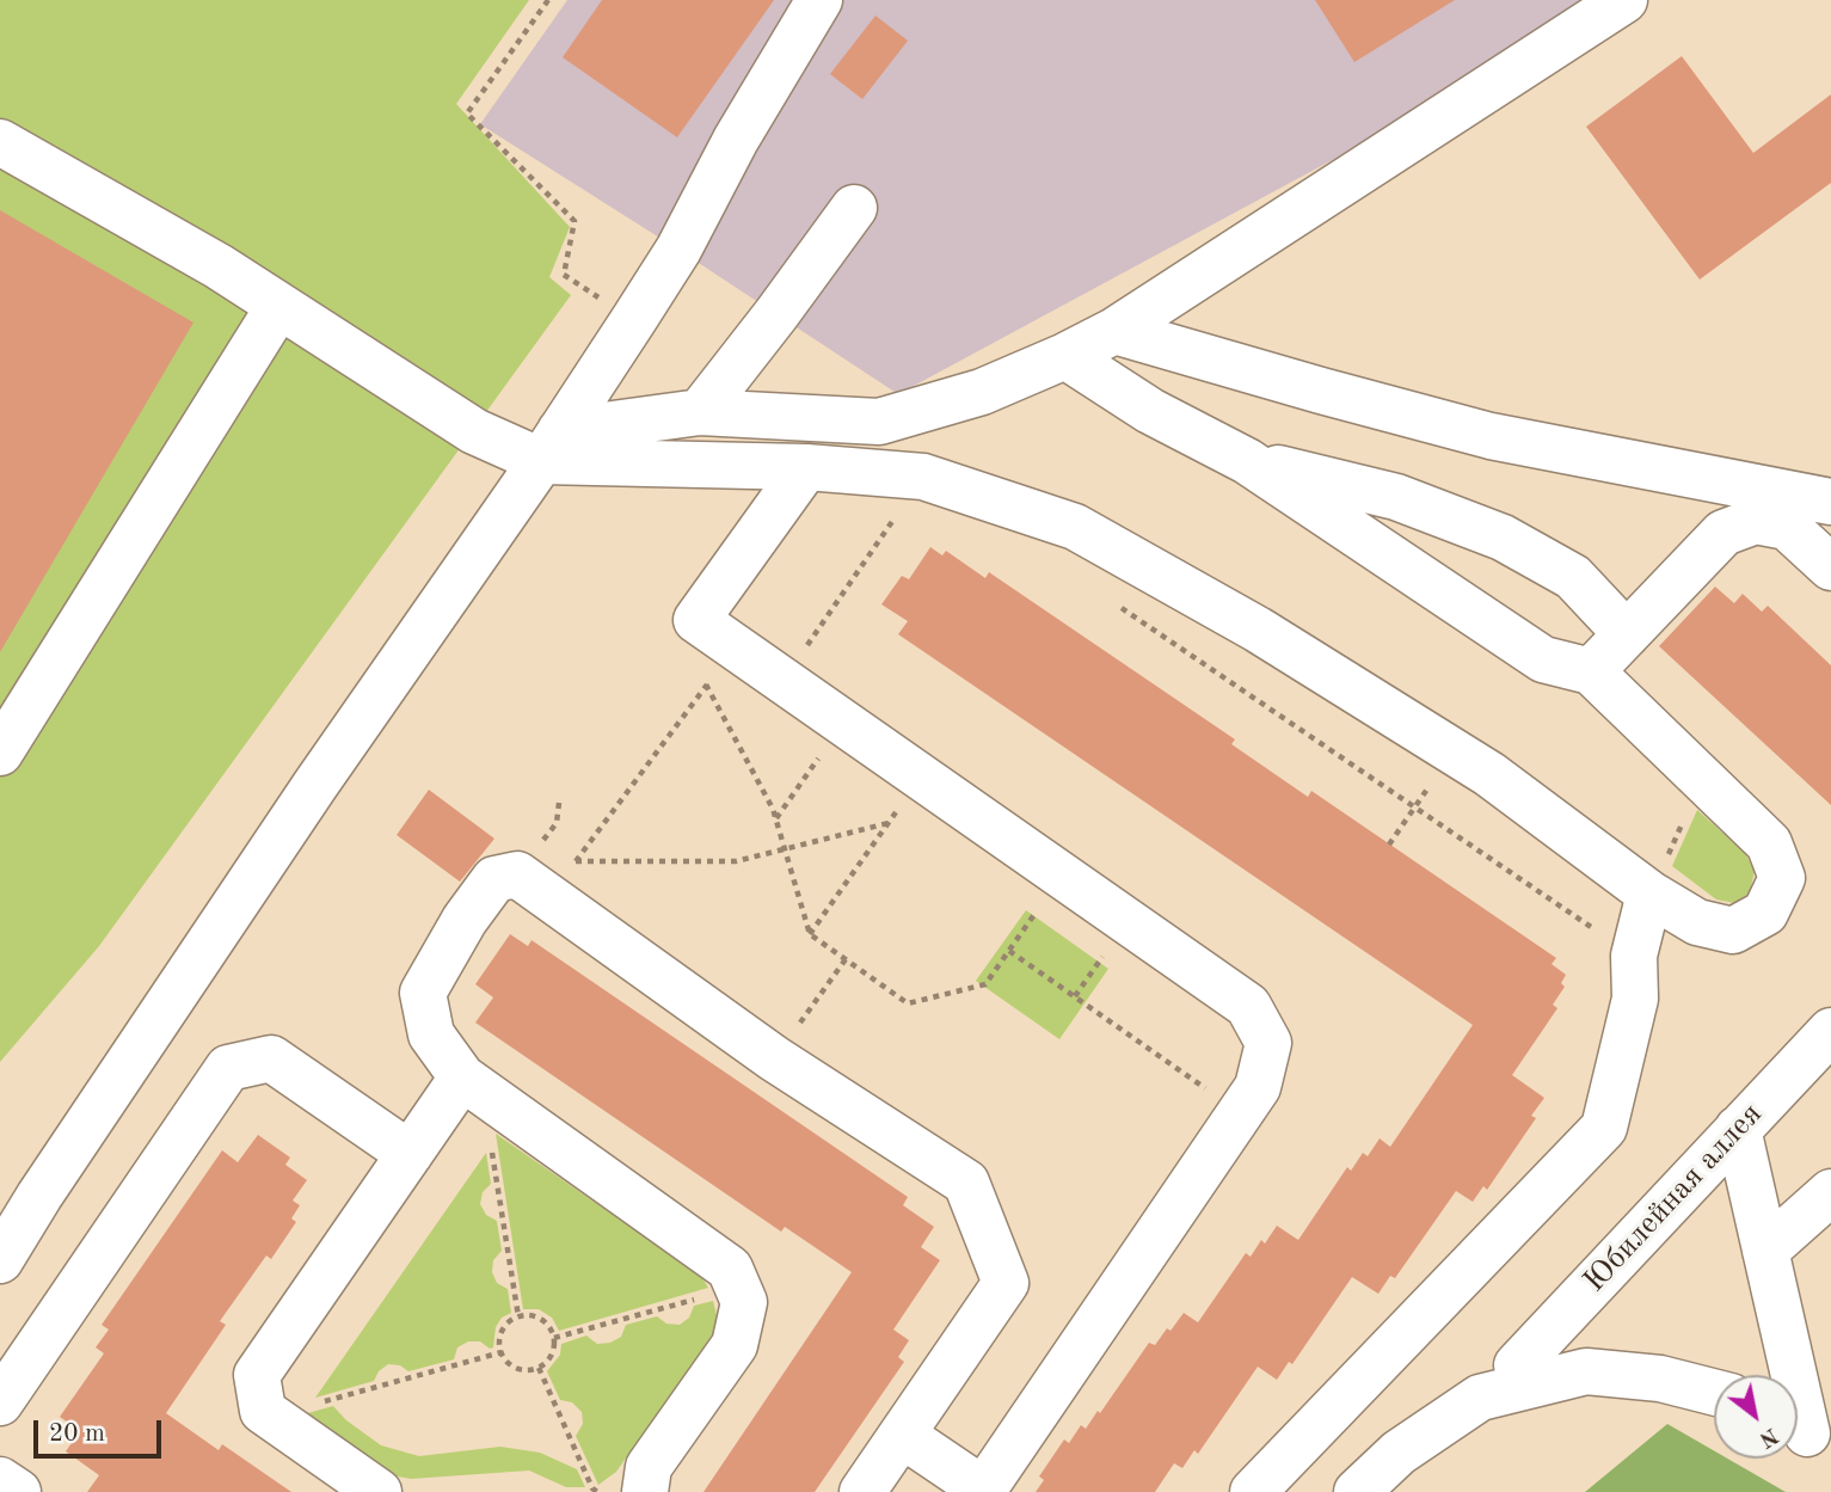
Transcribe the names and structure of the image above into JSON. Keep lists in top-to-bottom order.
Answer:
{
  "streets": {
    "street": ["Юбилейная аллея"]
  },
  "scale_bar": "20 m",
  "north": "bottom right"
}
